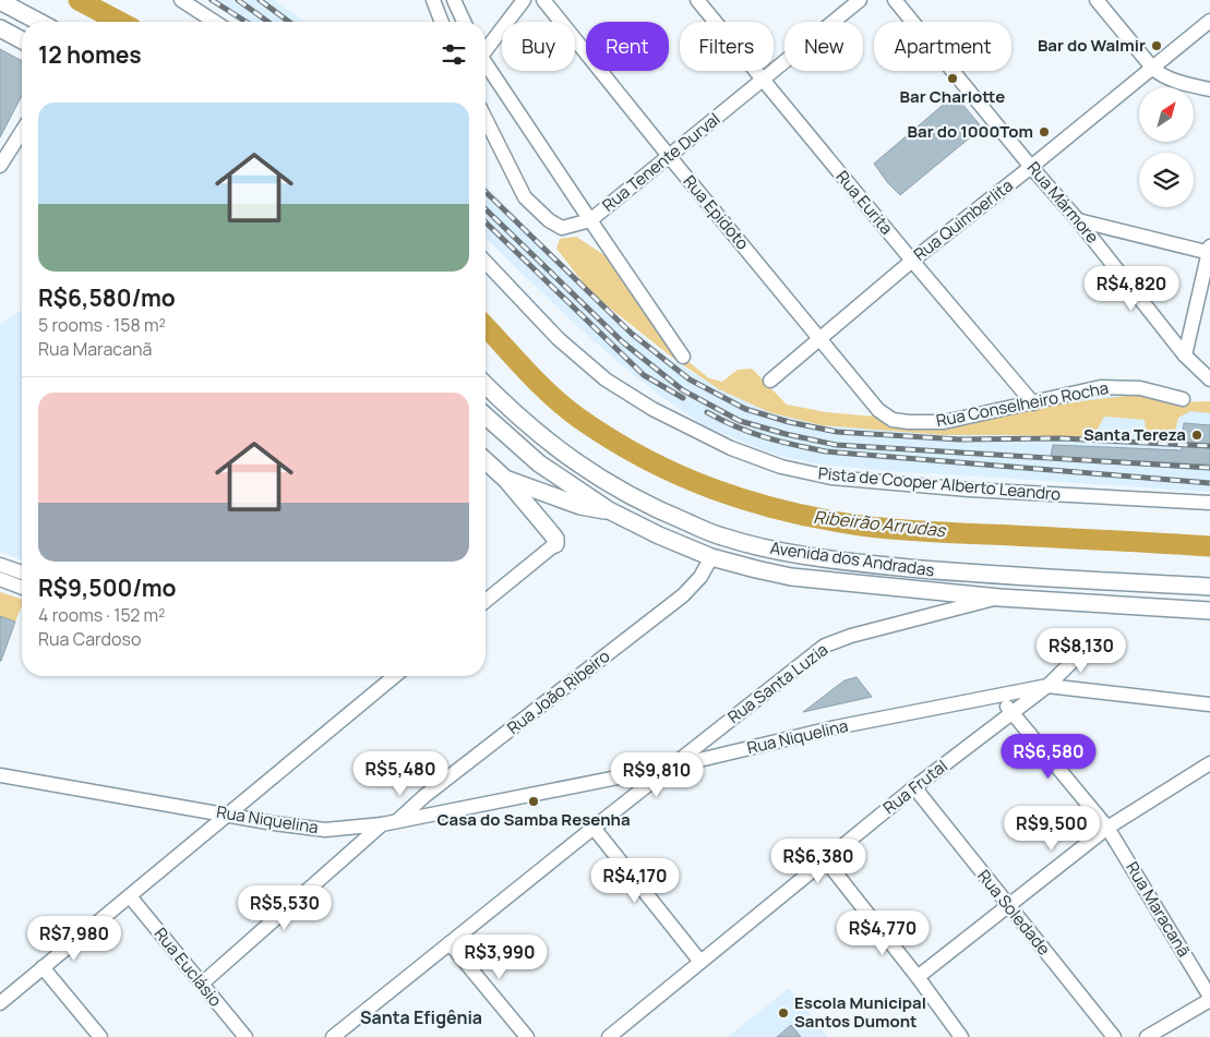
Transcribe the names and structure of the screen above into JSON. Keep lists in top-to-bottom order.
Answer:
{
  "streets": {
    "main road": ["Avenida dos Andradas"],
    "street": [
      "Rua Tenente Durval",
      "Rua Eurita",
      "Rua Mármore",
      "Rua Epidoto",
      "Rua Quimberlita",
      "Rua Conselheiro Rocha",
      "Pista de Cooper Alberto Leandro",
      "Rua Santa Luzia",
      "Rua João Ribeiro",
      "Rua Niquelina",
      "Rua Frutal",
      "Rua Maracanã",
      "Rua Soledade",
      "Rua Euclásio"
    ]
  },
  "crossings": [
    ["Rua Tenente Durval", "Rua Eurita"],
    ["Rua Tenente Durval", "Rua Epidoto"],
    ["Rua Eurita", "Rua Quimberlita"],
    ["Rua Eurita", "Rua Conselheiro Rocha"],
    ["Rua Mármore", "Rua Quimberlita"],
    ["Rua Epidoto", "Rua Quimberlita"],
    ["Rua Epidoto", "Rua Conselheiro Rocha"],
    ["Avenida dos Andradas", "Rua Santa Luzia"],
    ["Avenida dos Andradas", "Rua João Ribeiro"],
    ["Rua Santa Luzia", "Rua Niquelina"],
    ["Rua João Ribeiro", "Rua Niquelina"],
    ["Rua Niquelina", "Rua Frutal"],
    ["Rua Niquelina", "Rua Maracanã"],
    ["Rua Frutal", "Rua Maracanã"],
    ["Rua Frutal", "Rua Soledade"]
  ],
  "districts": ["Santa Efigênia"],
  "water": ["Ribeirão Arrudas"],
  "places": [
    "Bar do Walmir",
    "Bar Charlotte",
    "Bar do 1000Tom",
    "Santa Tereza",
    "Casa do Samba Resenha",
    "Escola Municipal Santos Dumont"
  ],
  "north": "top right",
  "page": {
    "chip": [
      "Buy",
      "Rent",
      "Filters",
      "New",
      "Apartment"
    ],
    "heading": "12 homes",
    "list": [
      {
        "name": "R$6,580/mo",
        "note": "5 rooms · 158 m² · Rua Maracanã"
      },
      {
        "name": "R$9,500/mo",
        "note": "4 rooms · 152 m² · Rua Cardoso"
      }
    ],
    "price": [
      "R$4,820",
      "R$8,130",
      "R$6,580",
      "R$5,480",
      "R$9,810",
      "R$9,500",
      "R$6,380",
      "R$4,170",
      "R$5,530",
      "R$4,770",
      "R$7,980",
      "R$3,990"
    ]
  }
}
